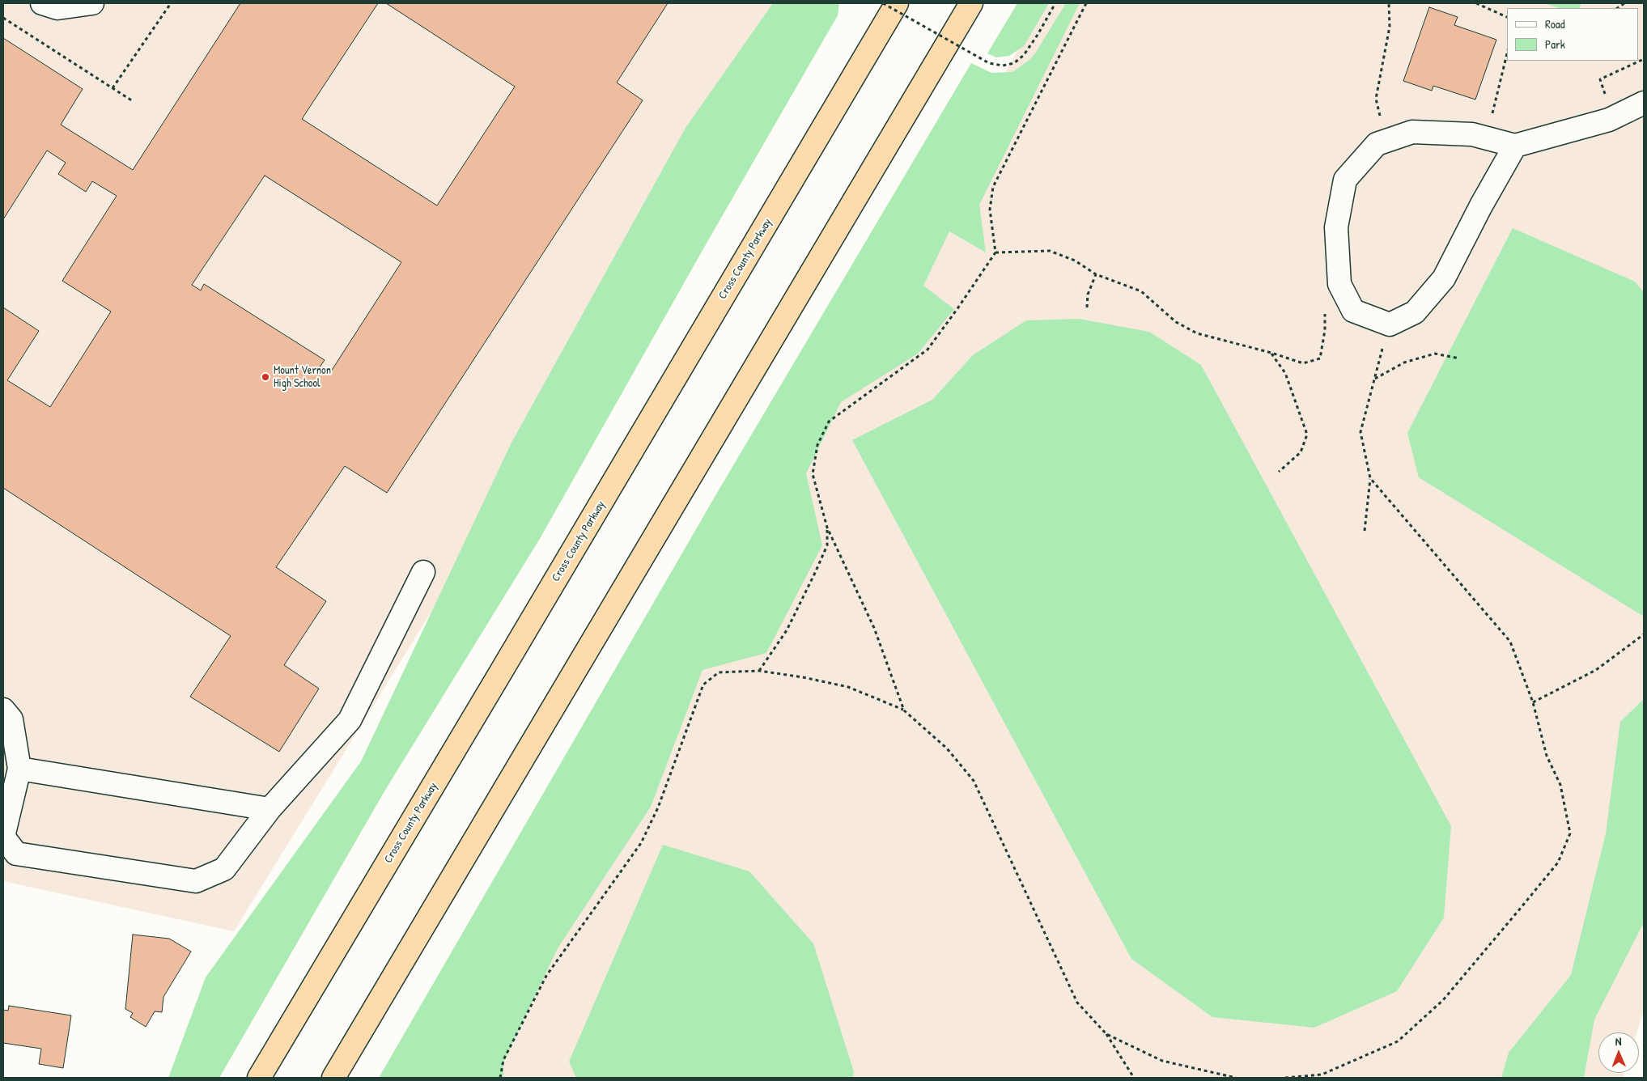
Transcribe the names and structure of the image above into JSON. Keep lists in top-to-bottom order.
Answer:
{
  "streets": {
    "highway": ["Cross County Parkway"]
  },
  "places": ["Mount Vernon High School"],
  "legend": ["Road", "Park"],
  "north": "top"
}
